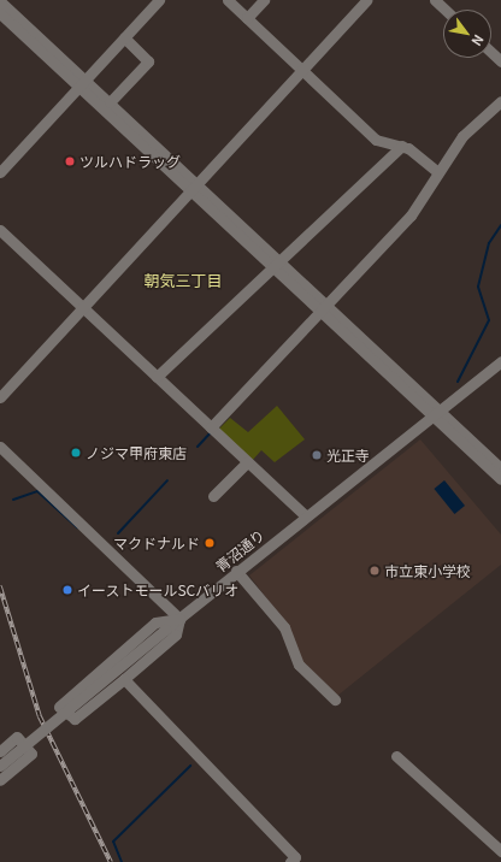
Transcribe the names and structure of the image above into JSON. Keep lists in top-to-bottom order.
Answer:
{
  "streets": {
    "street": ["青沼通り"]
  },
  "districts": ["朝気三丁目"],
  "places": [
    "ツルハドラッグ",
    "ノジマ甲府東店",
    "光正寺",
    "マクドナルド",
    "市立東小学校",
    "イーストモールSCバリオ"
  ],
  "north": "bottom right"
}
